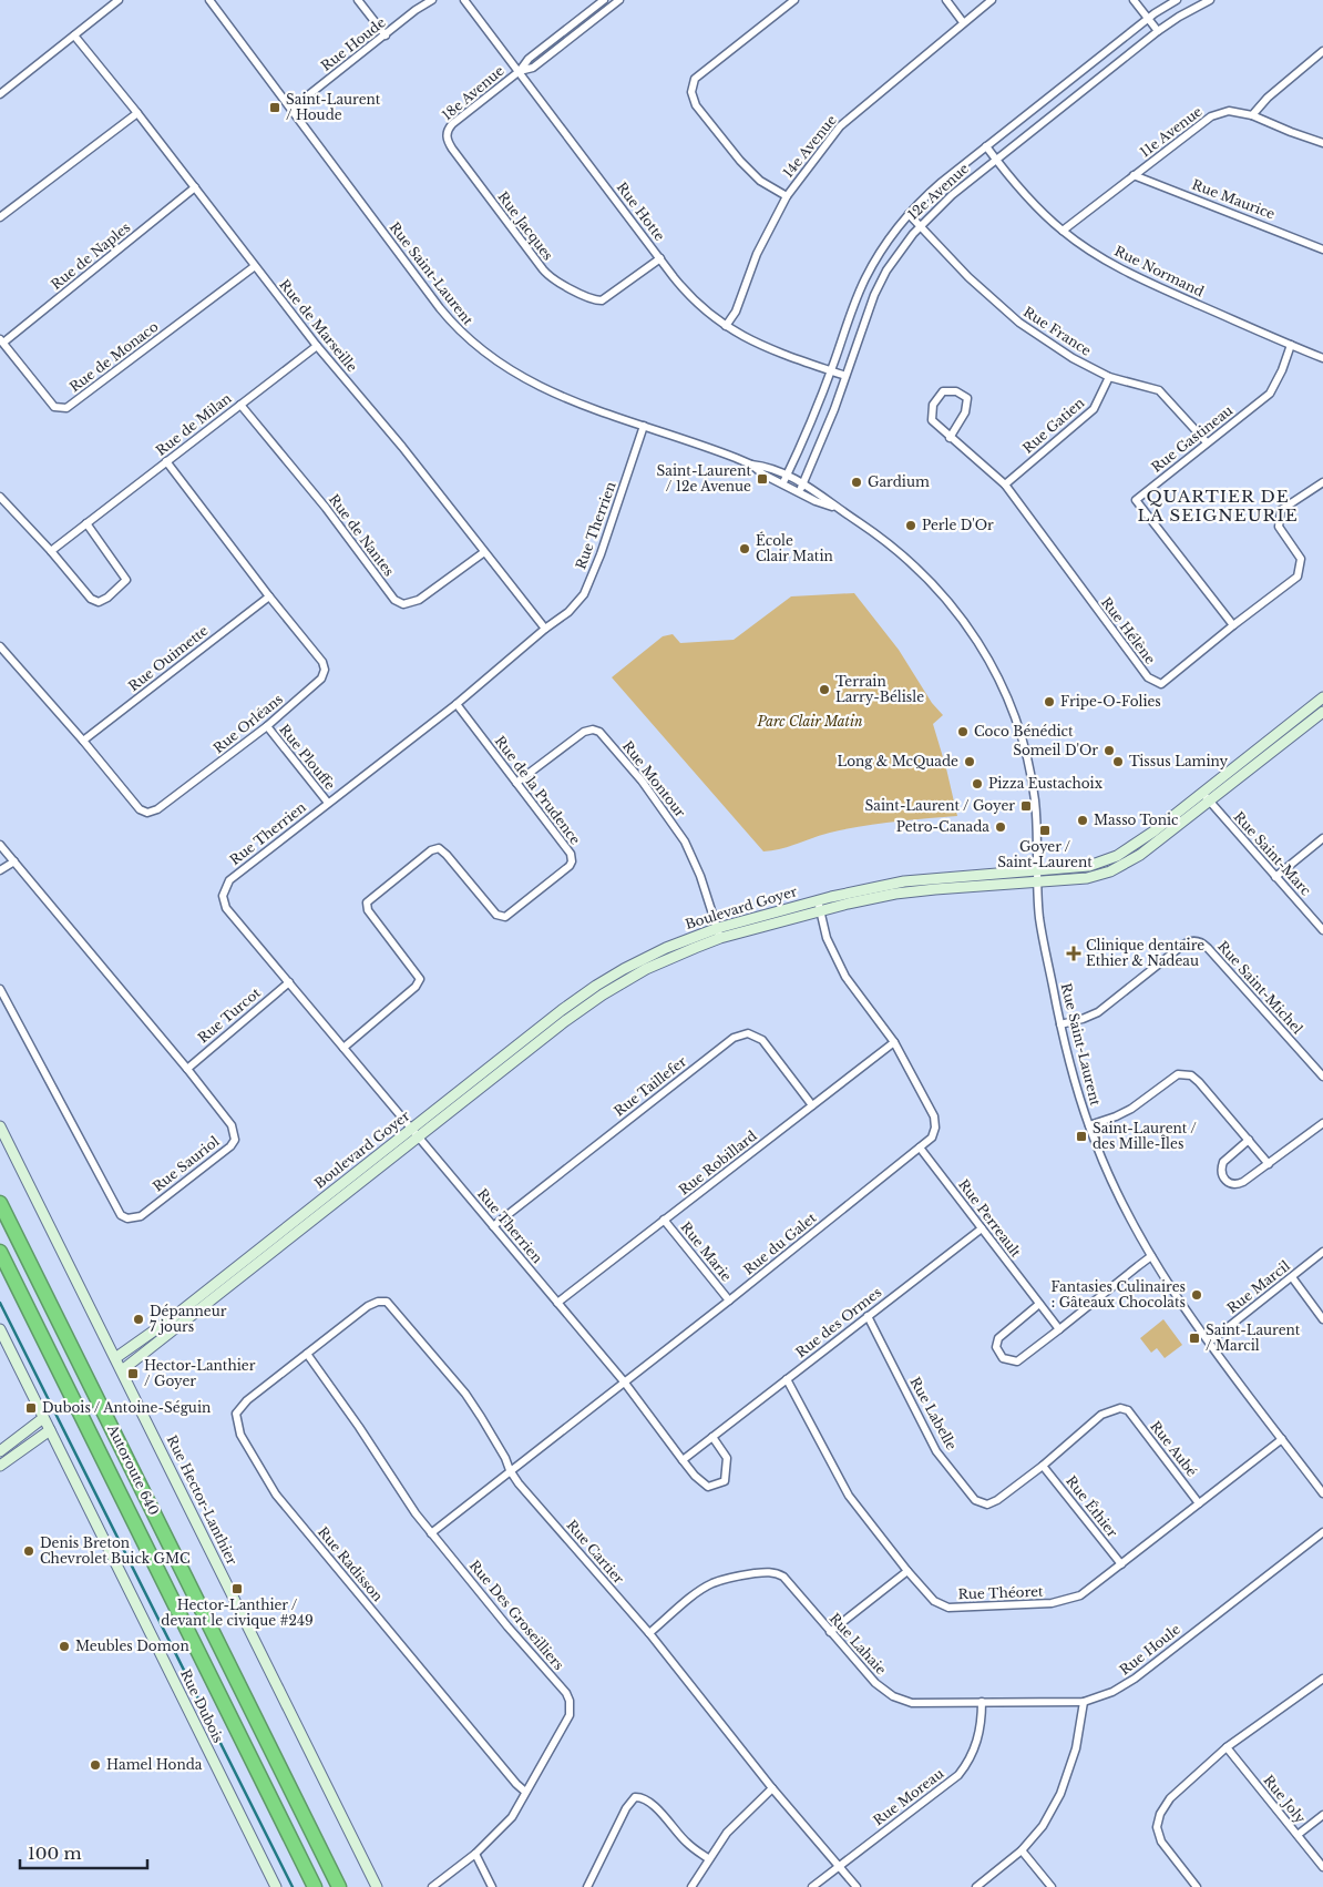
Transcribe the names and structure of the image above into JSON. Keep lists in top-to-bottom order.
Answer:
{
  "streets": {
    "highway": ["Autoroute 640"],
    "street": [
      "Rue Houde",
      "18e Avenue",
      "11e Avenue",
      "14e Avenue",
      "12e Avenue",
      "Rue Maurice",
      "Rue Hotte",
      "Rue Jacques",
      "Rue de Naples",
      "Rue Normand",
      "Rue Saint-Laurent",
      "Rue de Marseille",
      "Rue France",
      "Rue de Monaco",
      "Rue de Milan",
      "Rue Gatien",
      "Rue Gastineau",
      "Rue Therrien",
      "Rue de Nantes",
      "Rue Hélène",
      "Rue Ouimette",
      "Rue Orléans",
      "Rue Plouffe",
      "Rue Montour",
      "Rue de la Prudence",
      "Rue Saint-Marc",
      "Boulevard Goyer",
      "Rue Saint-Michel",
      "Rue Turcot",
      "Rue Taillefer",
      "Rue Robillard",
      "Rue Sauriol",
      "Rue Perreault",
      "Rue du Galet",
      "Rue Marie",
      "Rue Marcil",
      "Rue des Ormes",
      "Rue Labelle",
      "Rue Aubé",
      "Rue Hector-Lanthier",
      "Rue Éthier",
      "Rue Cartier",
      "Rue Radisson",
      "Rue Théoret",
      "Rue Des Groseilliers",
      "Rue Lahaie",
      "Rue Houle",
      "Rue Dubois",
      "Rue Moreau",
      "Rue Joly"
    ]
  },
  "crossings": [
    ["Rue Houde", "Rue Saint-Laurent"],
    ["18e Avenue", "Rue Hotte"],
    ["18e Avenue", "Rue Jacques"],
    ["11e Avenue", "Rue Maurice"],
    ["11e Avenue", "Rue Normand"],
    ["14e Avenue", "Rue Hotte"],
    ["12e Avenue", "Rue Hotte"],
    ["12e Avenue", "Rue Normand"],
    ["12e Avenue", "Rue Saint-Laurent"],
    ["12e Avenue", "Rue France"],
    ["Rue Hotte", "Rue Jacques"],
    ["Rue de Naples", "Rue de Marseille"],
    ["Rue de Naples", "Rue de Monaco"],
    ["Rue Normand", "Rue Gastineau"],
    ["Rue Saint-Laurent", "Rue Therrien"],
    ["Rue Saint-Laurent", "Boulevard Goyer"],
    ["Rue Saint-Laurent", "Rue Saint-Michel"],
    ["Rue Saint-Laurent", "Rue Marcil"],
    ["Rue Saint-Laurent", "Rue Théoret"],
    ["Rue de Marseille", "Rue de Monaco"],
    ["Rue de Marseille", "Rue de Milan"],
    ["Rue de Marseille", "Rue Therrien"],
    ["Rue de Marseille", "Rue de Nantes"],
    ["Rue France", "Rue Gatien"],
    ["Rue France", "Rue Gastineau"],
    ["Rue de Milan", "Rue de Nantes"],
    ["Rue de Milan", "Rue Orléans"],
    ["Rue Gatien", "Rue Hélène"],
    ["Rue Gastineau", "Rue Hélène"],
    ["Rue Therrien", "Rue Plouffe"],
    ["Rue Therrien", "Rue de la Prudence"],
    ["Rue Therrien", "Boulevard Goyer"],
    ["Rue Therrien", "Rue Turcot"],
    ["Rue Therrien", "Rue Taillefer"],
    ["Rue Therrien", "Rue Robillard"],
    ["Rue Therrien", "Rue du Galet"],
    ["Rue Ouimette", "Rue Orléans"],
    ["Rue Orléans", "Rue Plouffe"],
    ["Rue Montour", "Rue de la Prudence"],
    ["Rue Montour", "Boulevard Goyer"],
    ["Rue Saint-Marc", "Boulevard Goyer"],
    ["Boulevard Goyer", "Rue du Galet"],
    ["Boulevard Goyer", "Rue Hector-Lanthier"],
    ["Rue Turcot", "Rue Sauriol"],
    ["Rue Taillefer", "Rue Robillard"],
    ["Rue Robillard", "Rue du Galet"],
    ["Rue Robillard", "Rue Marie"],
    ["Rue Perreault", "Rue du Galet"],
    ["Rue Perreault", "Rue des Ormes"],
    ["Rue du Galet", "Rue Marie"],
    ["Rue du Galet", "Rue Cartier"],
    ["Rue du Galet", "Rue Des Groseilliers"],
    ["Rue des Ormes", "Rue Labelle"],
    ["Rue des Ormes", "Rue Théoret"],
    ["Rue Labelle", "Rue Aubé"],
    ["Rue Labelle", "Rue Éthier"],
    ["Rue Aubé", "Rue Théoret"],
    ["Rue Éthier", "Rue Théoret"],
    ["Rue Cartier", "Rue Radisson"],
    ["Rue Cartier", "Rue Des Groseilliers"],
    ["Rue Cartier", "Rue Lahaie"],
    ["Rue Cartier", "Rue Moreau"],
    ["Rue Radisson", "Rue Des Groseilliers"],
    ["Rue Lahaie", "Rue Houle"],
    ["Rue Lahaie", "Rue Moreau"]
  ],
  "districts": ["QUARTIER DE LA SEIGNEURIE"],
  "parks": ["Parc Clair Matin"],
  "places": {
    "transit": [
      "Saint-Laurent / Houde",
      "Saint-Laurent / 12e Avenue",
      "Saint-Laurent / Goyer",
      "Goyer / Saint-Laurent",
      "Saint-Laurent / des Mille-Îles",
      "Saint-Laurent / Marcil",
      "Hector-Lanthier / Goyer",
      "Dubois / Antoine-Séguin",
      "Hector-Lanthier / devant le civique #249"
    ],
    "other": [
      "Gardium",
      "Perle D'Or",
      "École Clair Matin",
      "Terrain Larry-Bélisle",
      "Fripe-O-Folies",
      "Coco Bénédict",
      "Someil D'Or",
      "Long & McQuade",
      "Tissus Laminy",
      "Pizza Eustachoix",
      "Masso Tonic",
      "Petro-Canada",
      "Fantasies Culinaires : Gâteaux Chocolats",
      "Dépanneur 7 jours",
      "Denis Breton Chevrolet Buick GMC",
      "Meubles Domon",
      "Hamel Honda"
    ],
    "health": ["Clinique dentaire Ethier & Nadeau"]
  },
  "scale_bar": "100 m"
}
